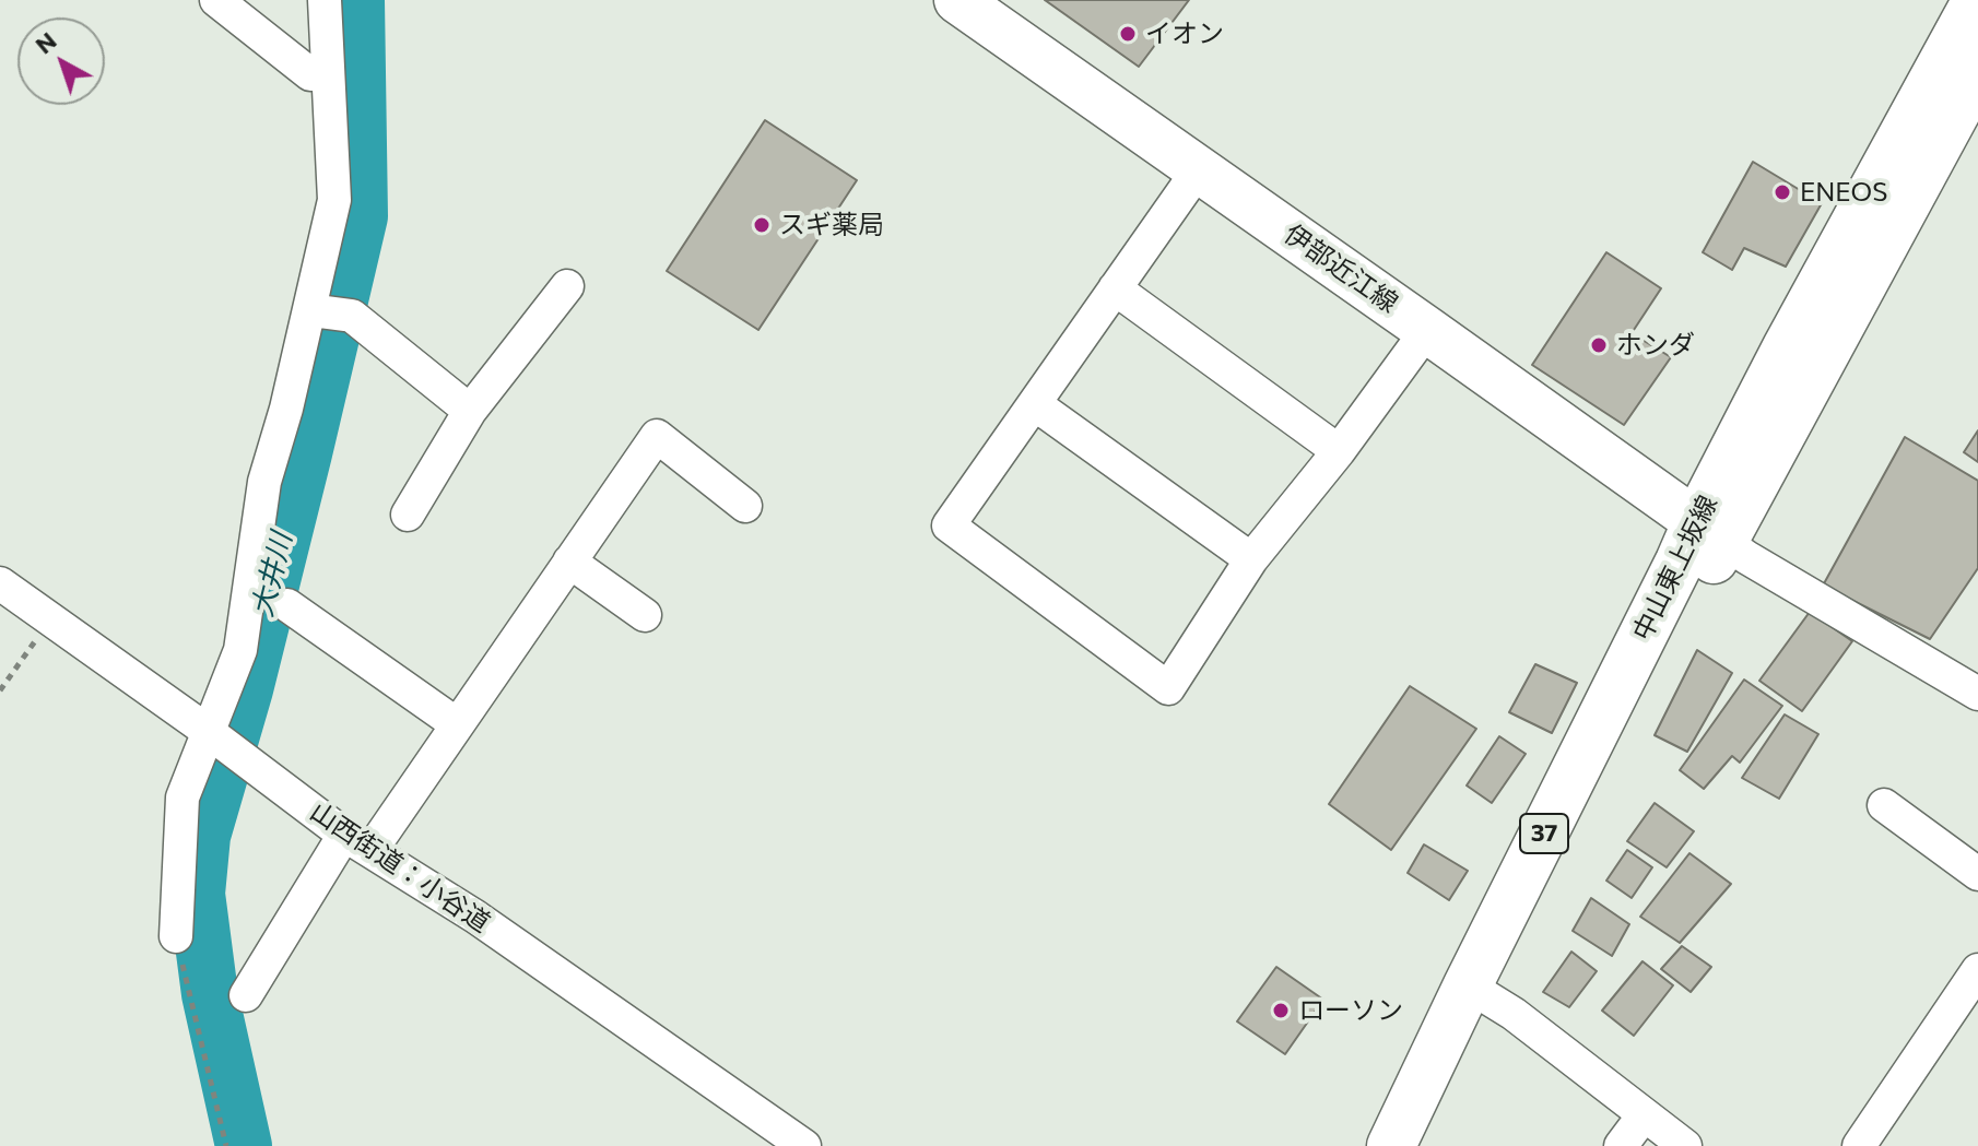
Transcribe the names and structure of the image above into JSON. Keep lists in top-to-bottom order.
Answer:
{
  "streets": {
    "main road": ["伊部近江線", "中山東上坂線", "37"],
    "street": ["山西街道：小谷道"]
  },
  "crossings": [
    ["伊部近江線", "中山東上坂線"]
  ],
  "water": ["大井川"],
  "places": [
    "イオン",
    "ENEOS",
    "スギ薬局",
    "ホンダ",
    "ローソン"
  ],
  "north": "top left"
}
